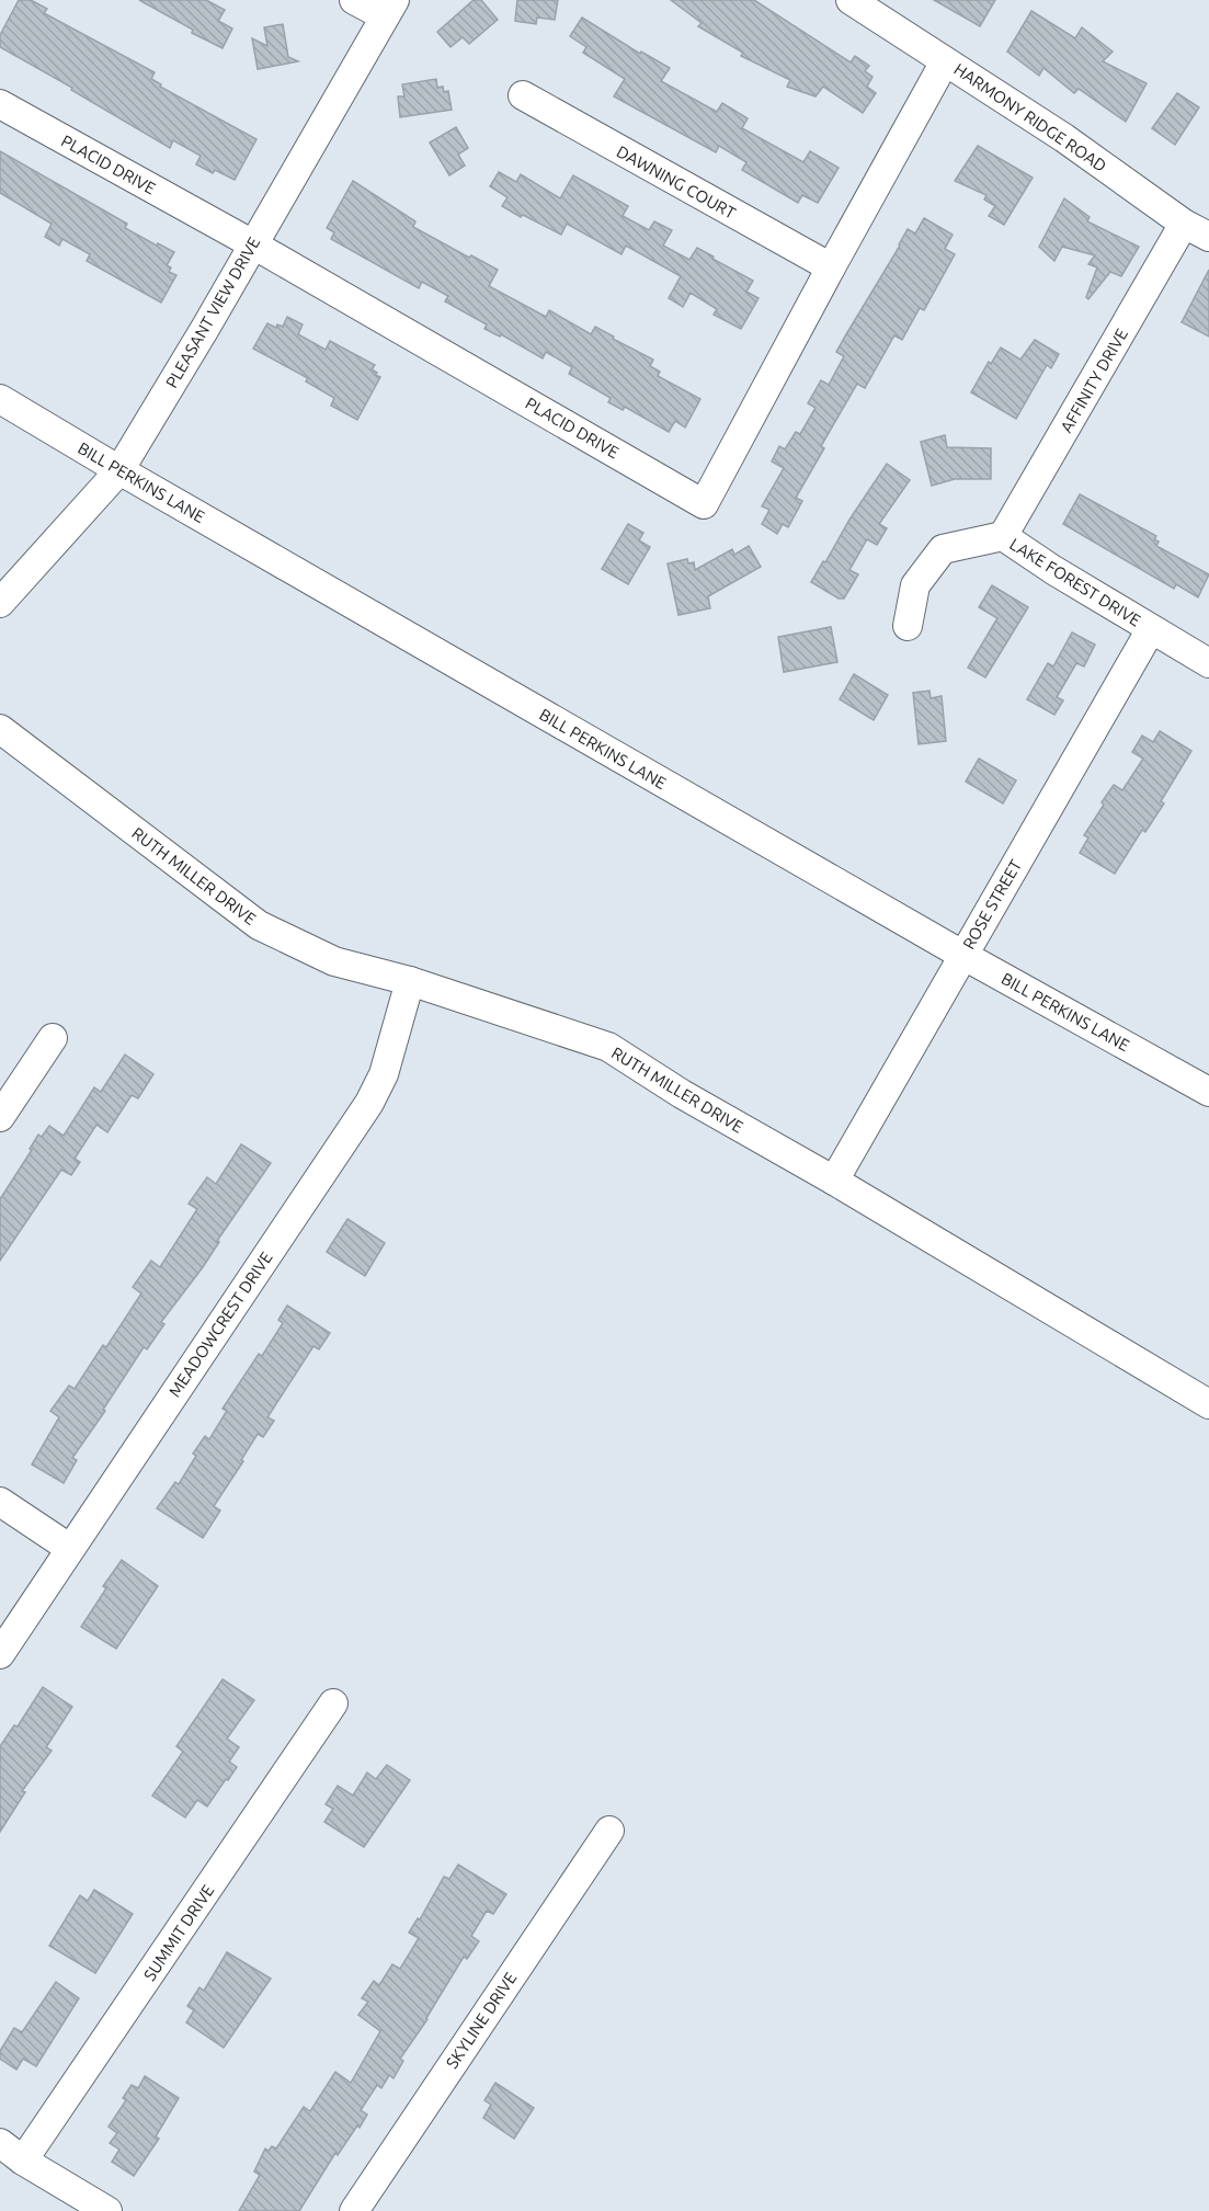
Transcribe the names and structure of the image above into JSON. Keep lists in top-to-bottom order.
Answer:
{
  "streets": {
    "street": [
      "HARMONY RIDGE ROAD",
      "PLACID DRIVE",
      "DAWNING COURT",
      "PLEASANT VIEW DRIVE",
      "AFFINITY DRIVE",
      "BILL PERKINS LANE",
      "LAKE FOREST DRIVE",
      "RUTH MILLER DRIVE",
      "ROSE STREET",
      "MEADOWCREST DRIVE",
      "SUMMIT DRIVE",
      "SKYLINE DRIVE"
    ]
  },
  "crossings": [
    ["HARMONY RIDGE ROAD", "PLACID DRIVE"],
    ["HARMONY RIDGE ROAD", "AFFINITY DRIVE"],
    ["PLACID DRIVE", "DAWNING COURT"],
    ["PLACID DRIVE", "PLEASANT VIEW DRIVE"],
    ["PLEASANT VIEW DRIVE", "BILL PERKINS LANE"],
    ["AFFINITY DRIVE", "LAKE FOREST DRIVE"],
    ["BILL PERKINS LANE", "ROSE STREET"],
    ["LAKE FOREST DRIVE", "ROSE STREET"],
    ["RUTH MILLER DRIVE", "ROSE STREET"],
    ["RUTH MILLER DRIVE", "MEADOWCREST DRIVE"]
  ]
}
